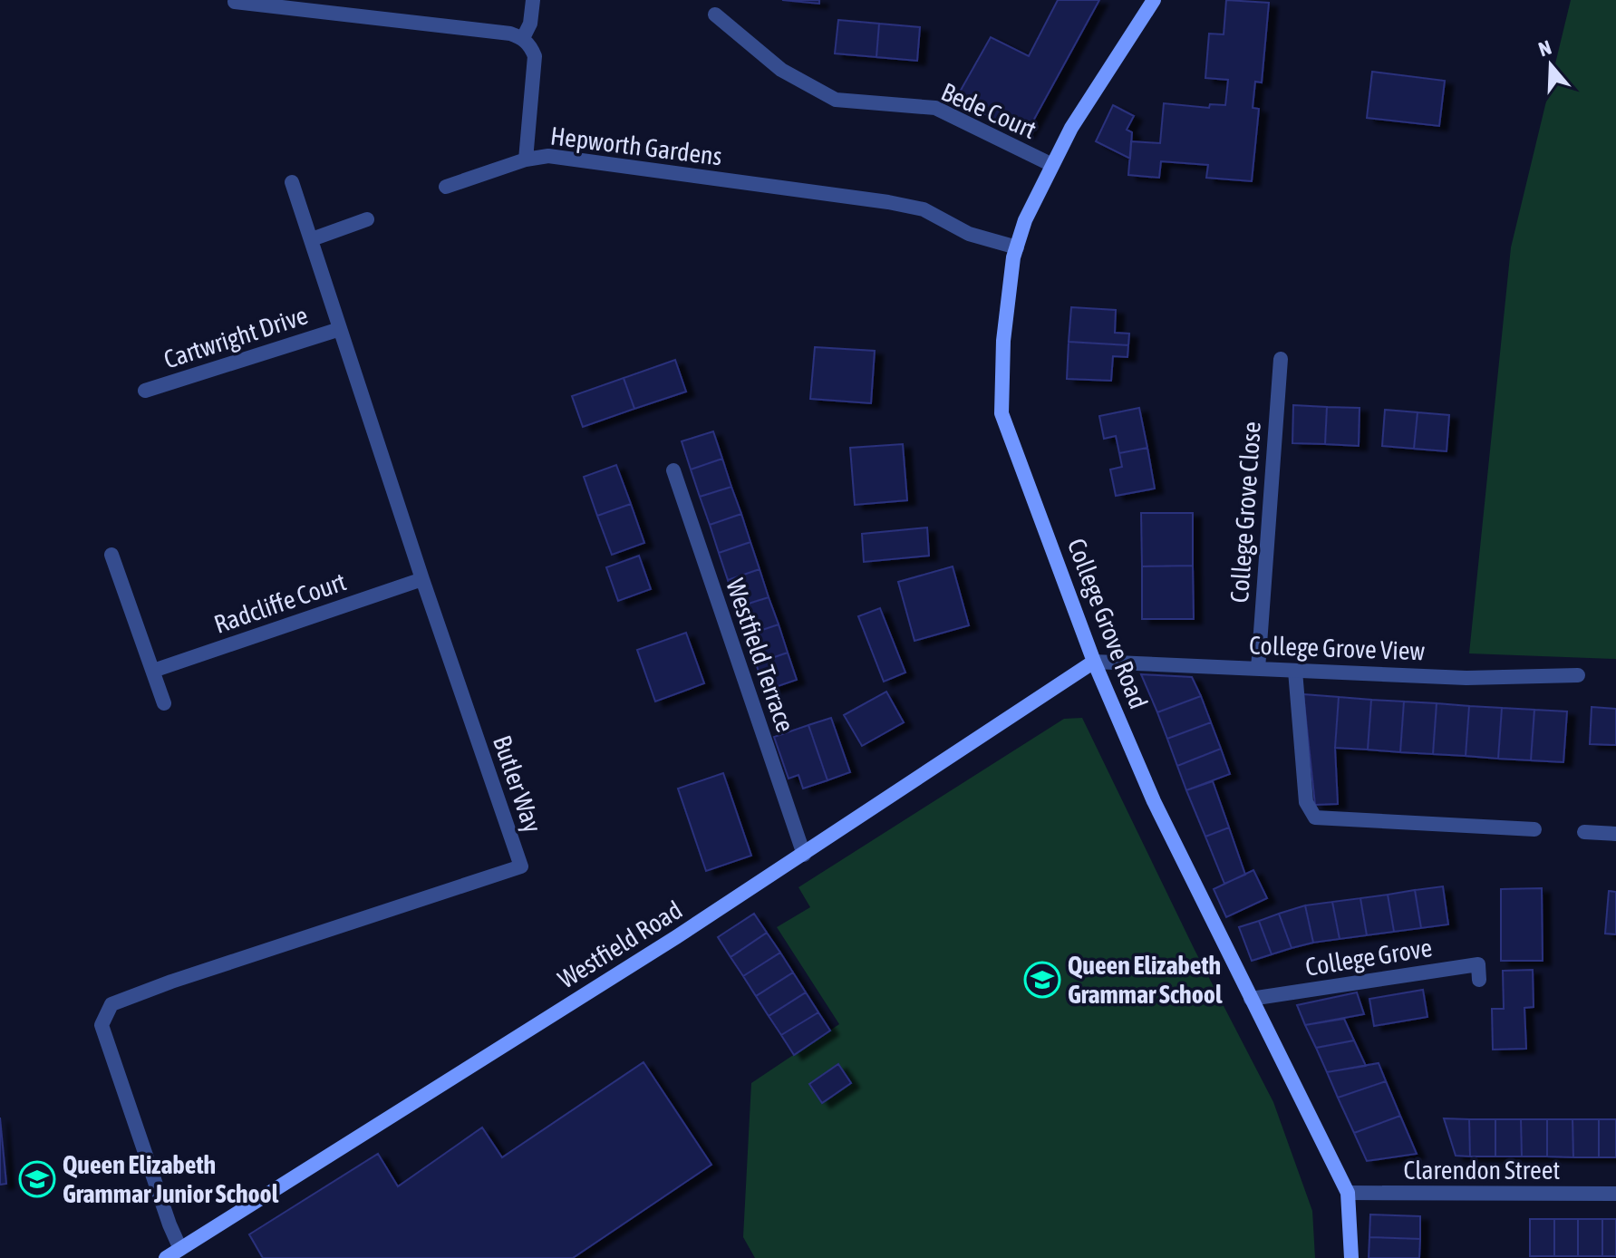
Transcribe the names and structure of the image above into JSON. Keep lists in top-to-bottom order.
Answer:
{
  "streets": {
    "street": [
      "Bede Court",
      "Hepworth Gardens",
      "Cartwright Drive",
      "College Grove Close",
      "Radcliffe Court",
      "College Grove Road",
      "College Grove View",
      "Westfield Terrace",
      "Butler Way",
      "Westfield Road",
      "College Grove",
      "Clarendon Street"
    ]
  },
  "crossings": [
    ["Bede Court", "College Grove Road"],
    ["Hepworth Gardens", "College Grove Road"],
    ["Cartwright Drive", "Butler Way"],
    ["College Grove Close", "College Grove View"],
    ["Radcliffe Court", "Butler Way"],
    ["College Grove Road", "College Grove View"],
    ["College Grove Road", "Westfield Road"],
    ["College Grove Road", "College Grove"],
    ["College Grove Road", "Clarendon Street"],
    ["College Grove View", "Westfield Road"],
    ["Westfield Terrace", "Westfield Road"],
    ["Butler Way", "Westfield Road"]
  ],
  "places": {
    "school or university": ["Queen Elizabeth Grammar School", "Queen Elizabeth Grammar Junior School"]
  },
  "north": "top"
}
